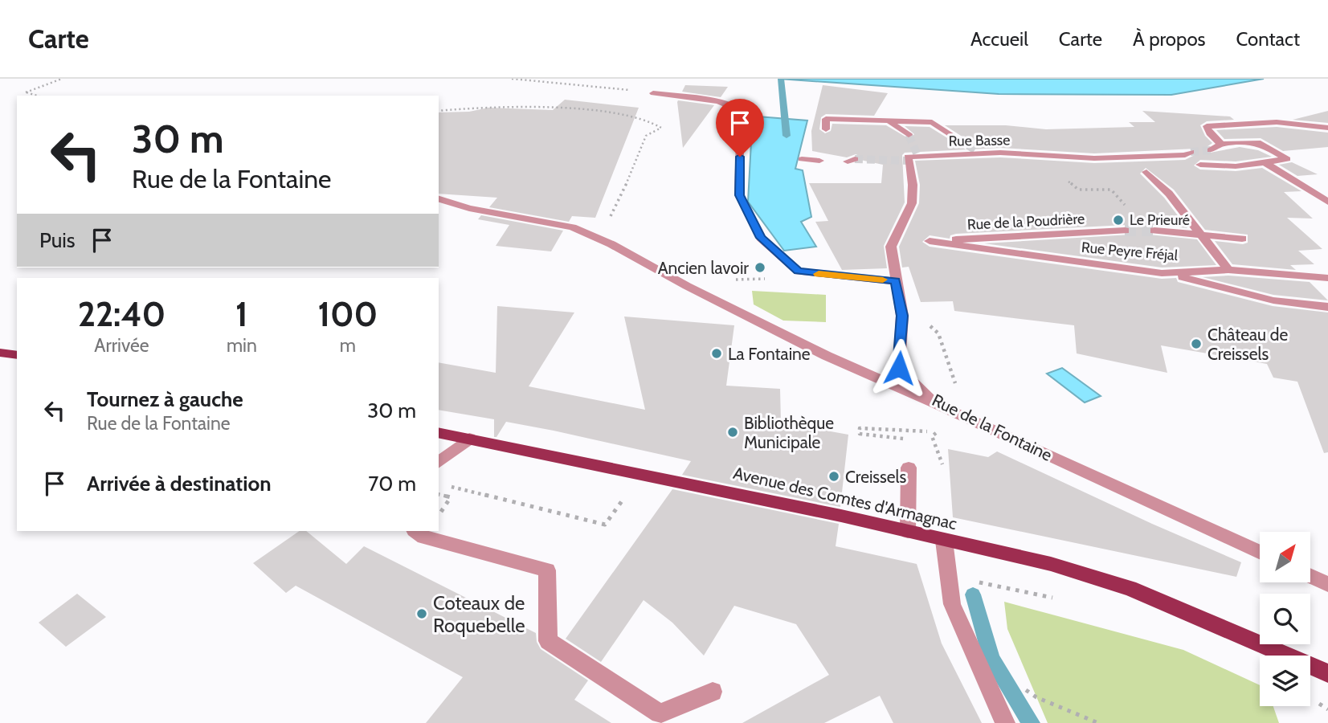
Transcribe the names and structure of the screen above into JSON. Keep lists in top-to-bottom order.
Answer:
{
  "streets": {
    "main road": ["Avenue des Comtes d'Armagnac"],
    "street": [
      "Rue Basse",
      "Rue de la Poudrière",
      "Rue Peyre Fréjal",
      "Rue de la Fontaine"
    ]
  },
  "crossings": [
    ["Rue Basse", "Rue de la Fontaine"],
    ["Rue de la Poudrière", "Rue Peyre Fréjal"]
  ],
  "places": [
    "Le Prieuré",
    "Ancien lavoir",
    "Château de Creissels",
    "La Fontaine",
    "Bibliothèque Municipale",
    "Creissels",
    "Coteaux de Roquebelle"
  ],
  "north": "top right",
  "page": {
    "header": "Carte",
    "nav": [
      "Accueil",
      "Carte",
      "À propos",
      "Contact"
    ],
    "turn": ["30 m", "Rue de la Fontaine"],
    "then": "Puis",
    "eta": [
      "22:40",
      "Arrivée",
      "1",
      "min",
      "100",
      "m"
    ],
    "list": [
      {
        "name": "Tournez à gauche",
        "note": "Rue de la Fontaine",
        "value": "30 m"
      },
      {
        "name": "Arrivée à destination",
        "value": "70 m"
      }
    ]
  }
}
